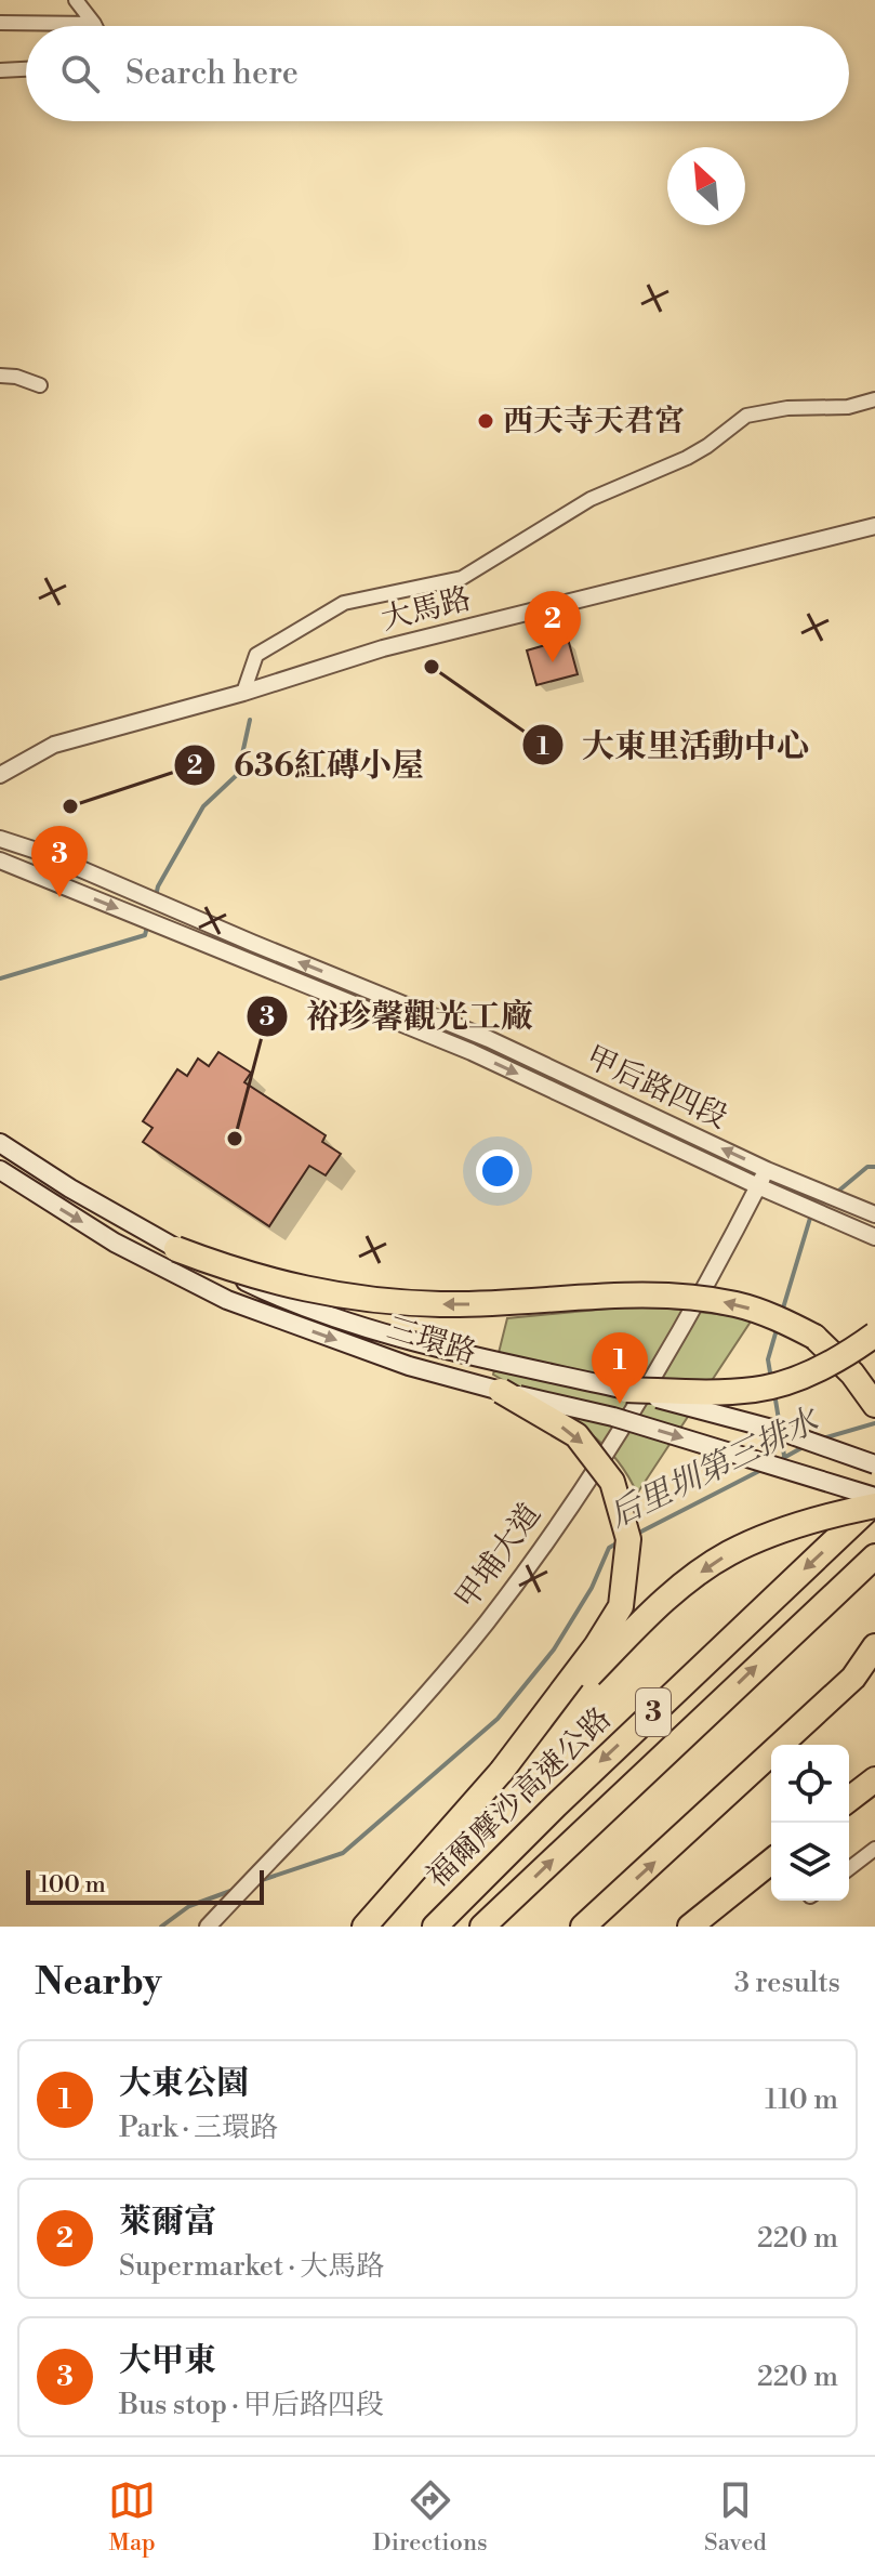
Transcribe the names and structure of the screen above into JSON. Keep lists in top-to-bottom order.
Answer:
{
  "streets": {
    "highway": ["3", "福爾摩沙高速公路"],
    "main road": ["三環路"],
    "street": ["大馬路", "甲后路四段", "甲埔大道"]
  },
  "crossings": [
    ["甲后路四段", "甲埔大道"],
    ["三環路", "福爾摩沙高速公路"]
  ],
  "water": ["后里圳第三排水"],
  "places": [
    "西天寺天君宮",
    "大東里活動中心",
    "636紅磚小屋",
    "裕珍馨觀光工廠"
  ],
  "scale_bar": "100 m",
  "north": "top left",
  "page": {
    "search": "Search here",
    "pins": ["2", "3", "1"],
    "scale": "100 m",
    "heading": ["Nearby", "3 results"],
    "list": [
      {
        "mark": "1",
        "name": "大東公園",
        "note": "Park · 三環路",
        "value": "110 m"
      },
      {
        "mark": "2",
        "name": "萊爾富",
        "note": "Supermarket · 大馬路",
        "value": "220 m"
      },
      {
        "mark": "3",
        "name": "大甲東",
        "note": "Bus stop · 甲后路四段",
        "value": "220 m"
      }
    ],
    "nav": ["Map", "Directions", "Saved"]
  }
}
